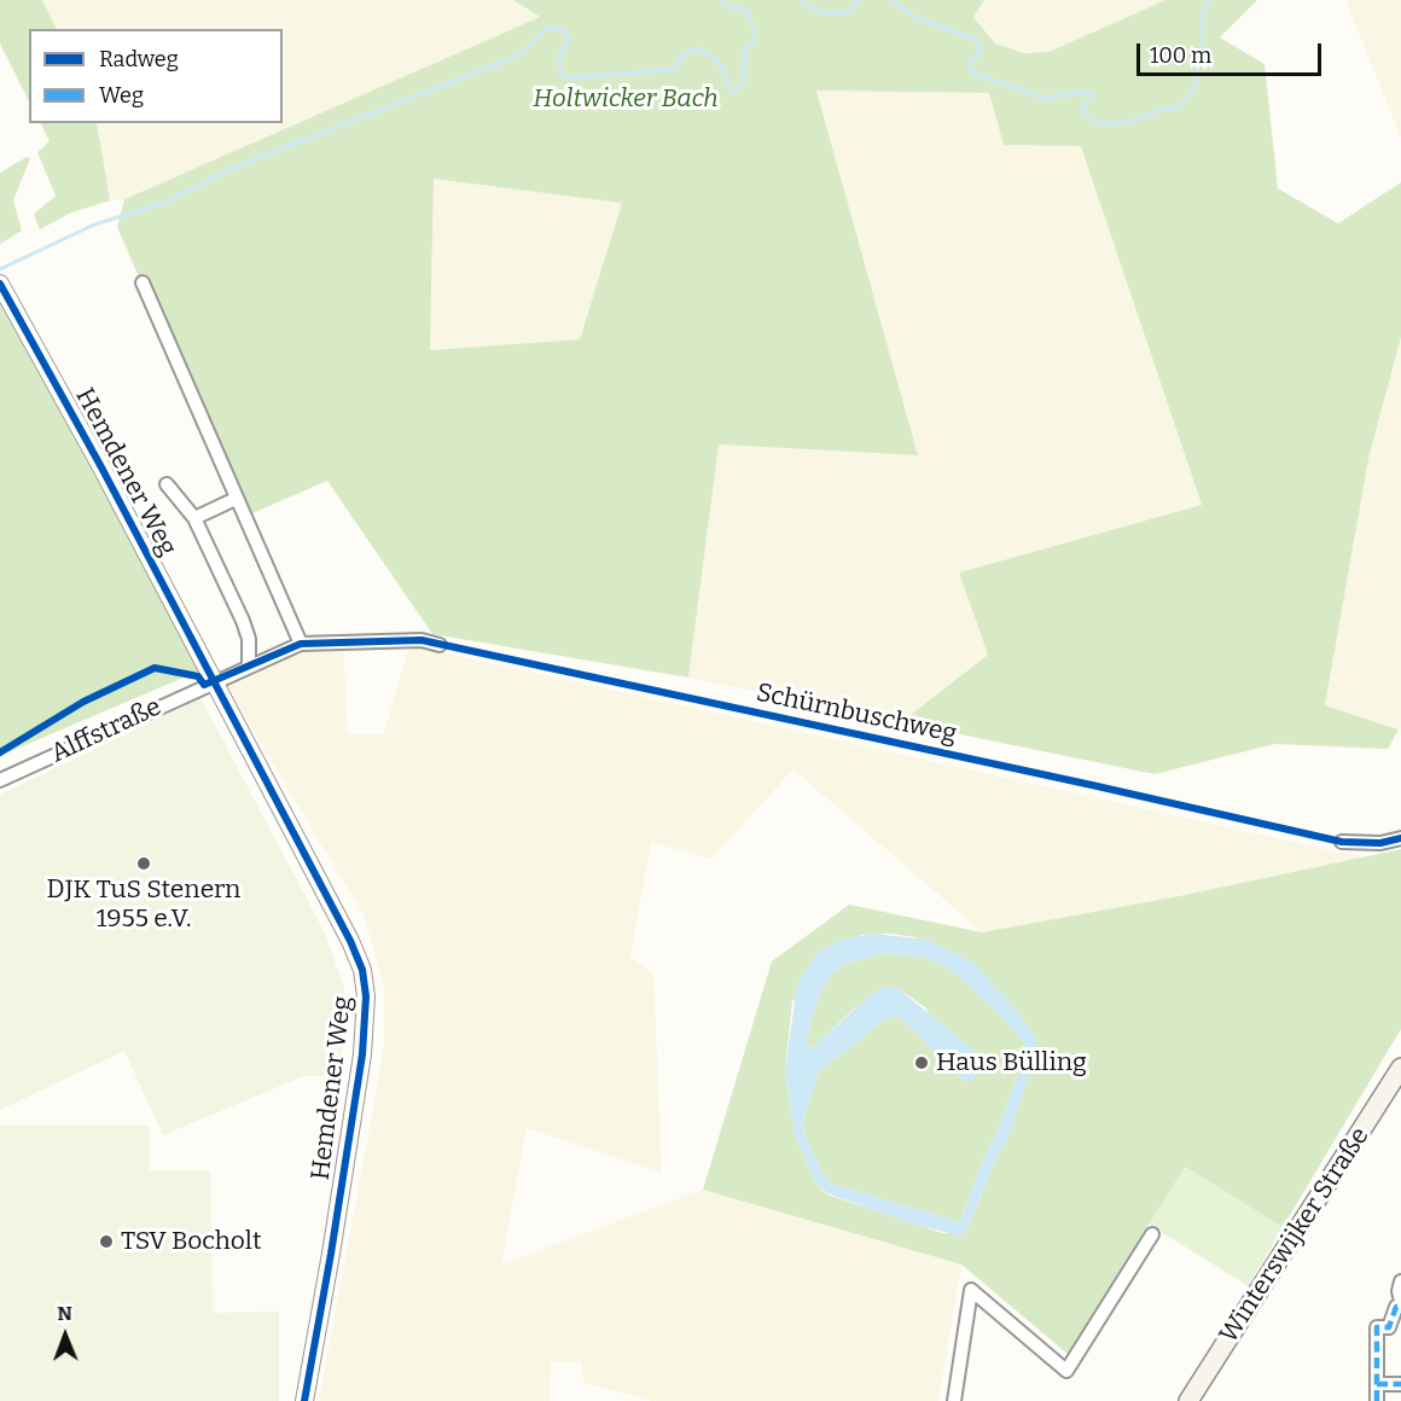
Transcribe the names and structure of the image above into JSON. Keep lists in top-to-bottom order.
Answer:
{
  "streets": {
    "main road": ["Winterswijker Straße"],
    "street": ["Hemdener Weg", "Alffstraße"],
    "cycle path": ["Schürnbuschweg"]
  },
  "crossings": [
    ["Hemdener Weg", "Alffstraße"]
  ],
  "parks": ["Holtwicker Bach"],
  "places": ["DJK TuS Stenern 1955 e.V.", "Haus Bülling", "TSV Bocholt"],
  "legend": ["Radweg", "Weg"],
  "scale_bar": "100 m",
  "north": "top"
}
